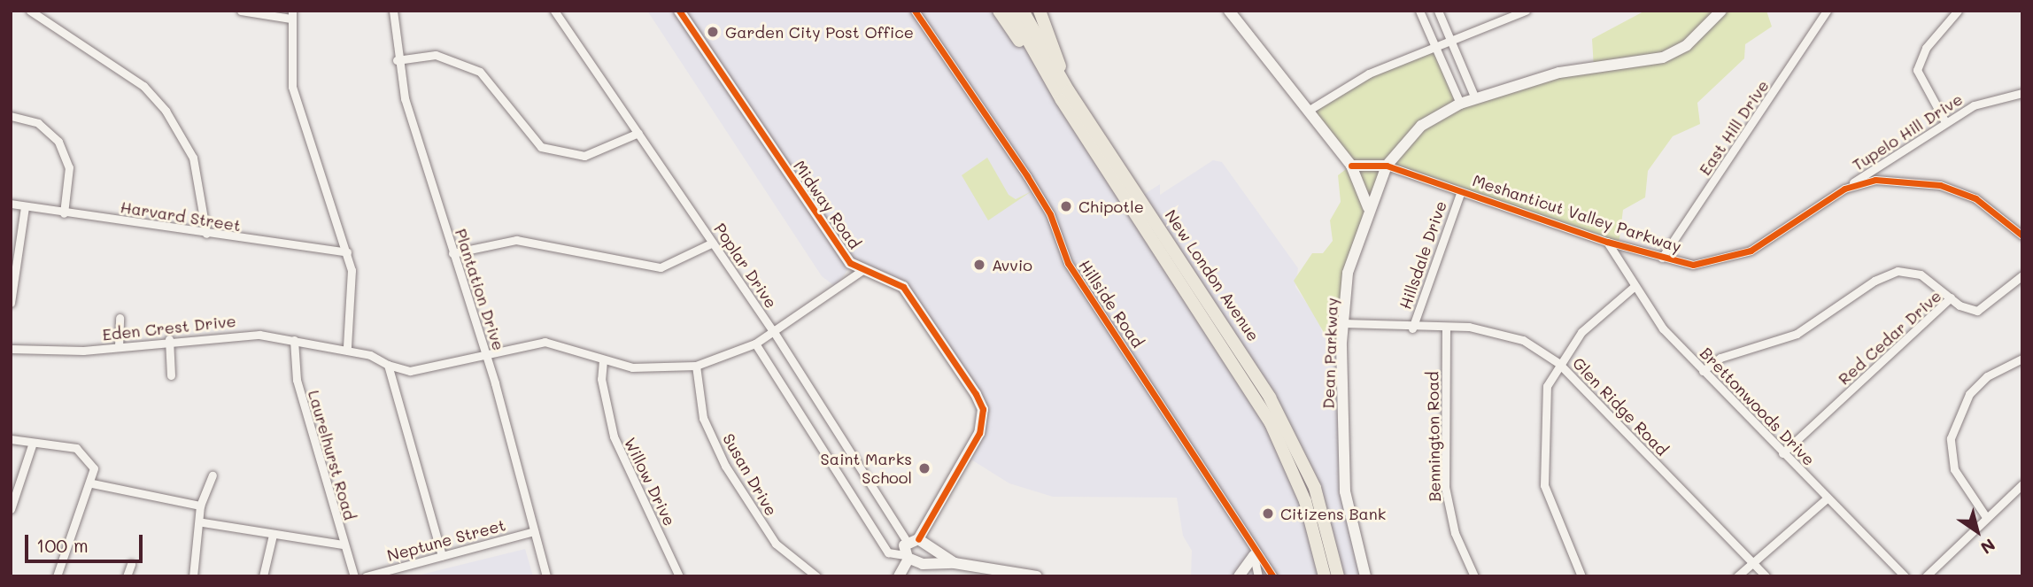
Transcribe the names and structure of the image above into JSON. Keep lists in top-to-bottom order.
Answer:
{
  "streets": {
    "main road": ["New London Avenue"],
    "street": [
      "East Hill Drive",
      "Tupelo Hill Drive",
      "Midway Road",
      "Meshanticut Valley Parkway",
      "Harvard Street",
      "Hillsdale Drive",
      "Poplar Drive",
      "Plantation Drive",
      "Hillside Road",
      "Eden Crest Drive",
      "Red Cedar Drive",
      "Dean Parkway",
      "Glen Ridge Road",
      "Brettonwoods Drive",
      "Bennington Road",
      "Laurelhurst Road",
      "Susan Drive",
      "Willow Drive",
      "Neptune Street"
    ]
  },
  "crossings": [
    ["East Hill Drive", "Meshanticut Valley Parkway"],
    ["Tupelo Hill Drive", "Meshanticut Valley Parkway"],
    ["Midway Road", "Poplar Drive"],
    ["Midway Road", "Eden Crest Drive"],
    ["Meshanticut Valley Parkway", "Hillsdale Drive"],
    ["Meshanticut Valley Parkway", "Dean Parkway"],
    ["Meshanticut Valley Parkway", "Brettonwoods Drive"],
    ["Hillsdale Drive", "Glen Ridge Road"],
    ["Poplar Drive", "Eden Crest Drive"],
    ["Plantation Drive", "Eden Crest Drive"],
    ["Plantation Drive", "Neptune Street"],
    ["Eden Crest Drive", "Laurelhurst Road"],
    ["Eden Crest Drive", "Susan Drive"],
    ["Eden Crest Drive", "Willow Drive"],
    ["Red Cedar Drive", "Brettonwoods Drive"],
    ["Dean Parkway", "Glen Ridge Road"],
    ["Glen Ridge Road", "Bennington Road"]
  ],
  "places": [
    "Garden City Post Office",
    "Chipotle",
    "Avvio",
    "Saint Marks School",
    "Citizens Bank"
  ],
  "scale_bar": "100 m",
  "north": "bottom right"
}
